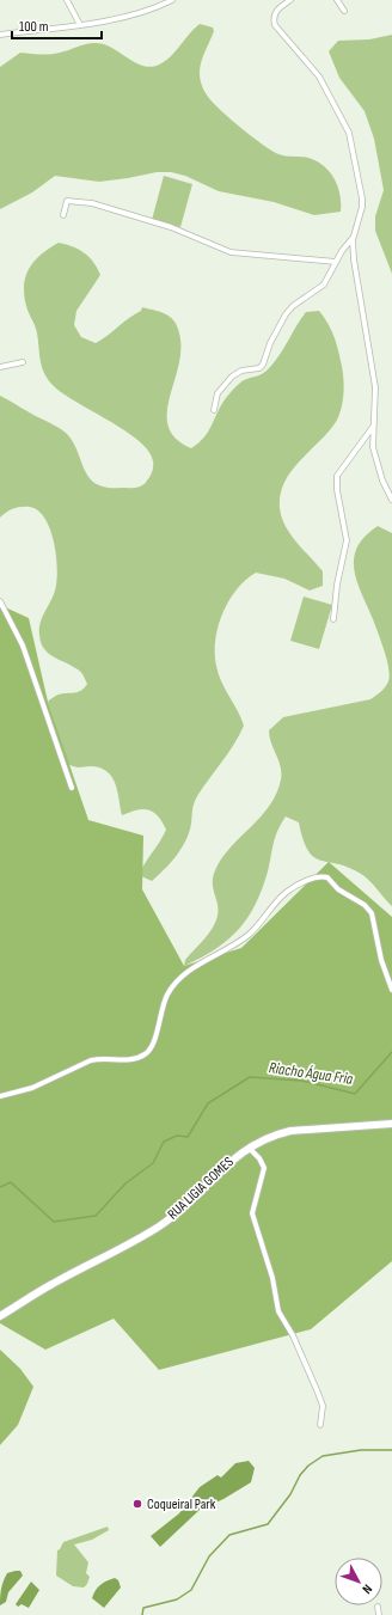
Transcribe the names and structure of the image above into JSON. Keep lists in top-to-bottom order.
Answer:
{
  "streets": {
    "street": ["RUA LIGIA GOMES"]
  },
  "water": ["Riacho Água Fria"],
  "places": ["Coqueiral Park"],
  "scale_bar": "100 m",
  "north": "bottom right"
}
